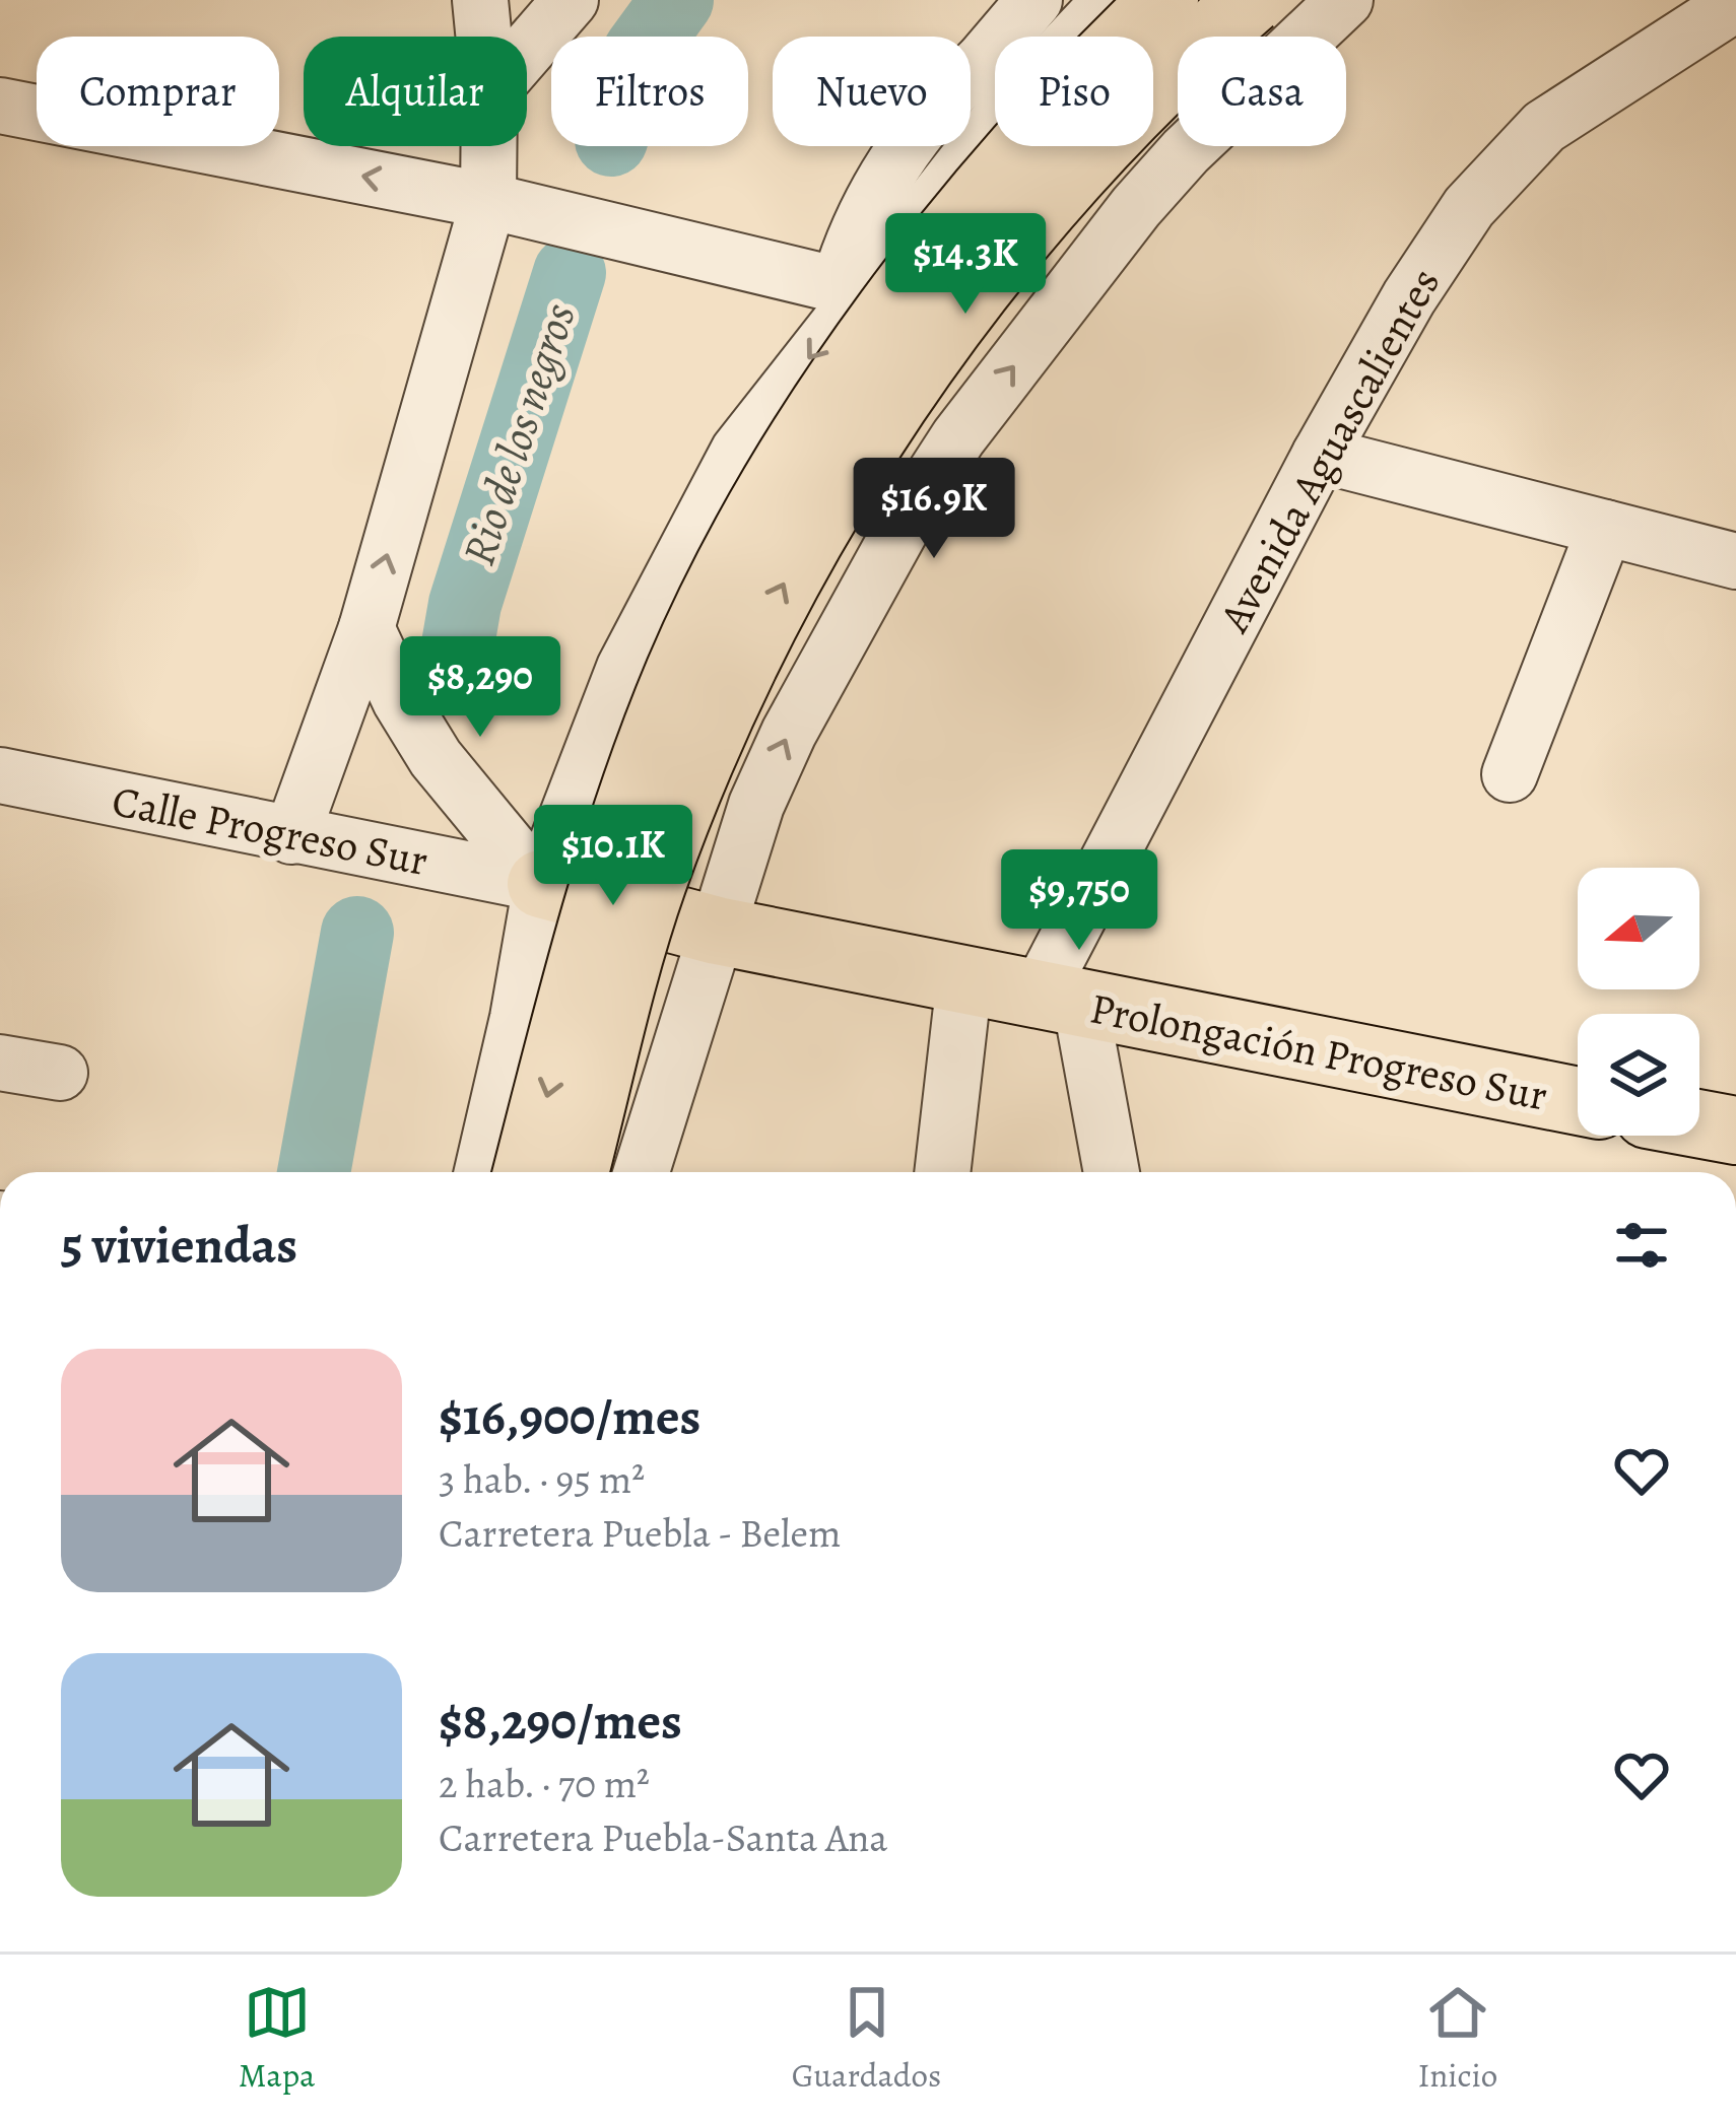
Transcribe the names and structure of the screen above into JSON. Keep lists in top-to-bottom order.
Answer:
{
  "streets": {
    "main road": ["Prolongación Progreso Sur"],
    "street": ["Avenida Aguascalientes", "Calle Progreso Sur"]
  },
  "crossings": [
    ["Avenida Aguascalientes", "Prolongación Progreso Sur"],
    ["Calle Progreso Sur", "Prolongación Progreso Sur"]
  ],
  "water": ["Rio de los negros"],
  "north": "left",
  "page": {
    "chip": [
      "Comprar",
      "Alquilar",
      "Filtros",
      "Nuevo",
      "Piso",
      "Casa"
    ],
    "price": [
      "$14.3K",
      "$16.9K",
      "$8,290",
      "$10.1K",
      "$9,750"
    ],
    "heading": "5 viviendas",
    "list": [
      {
        "name": "$16,900/mes",
        "note": "3 hab. · 95 m² · Carretera Puebla - Belem"
      },
      {
        "name": "$8,290/mes",
        "note": "2 hab. · 70 m² · Carretera Puebla-Santa Ana"
      }
    ],
    "tabs": ["Mapa", "Guardados", "Inicio"]
  }
}
